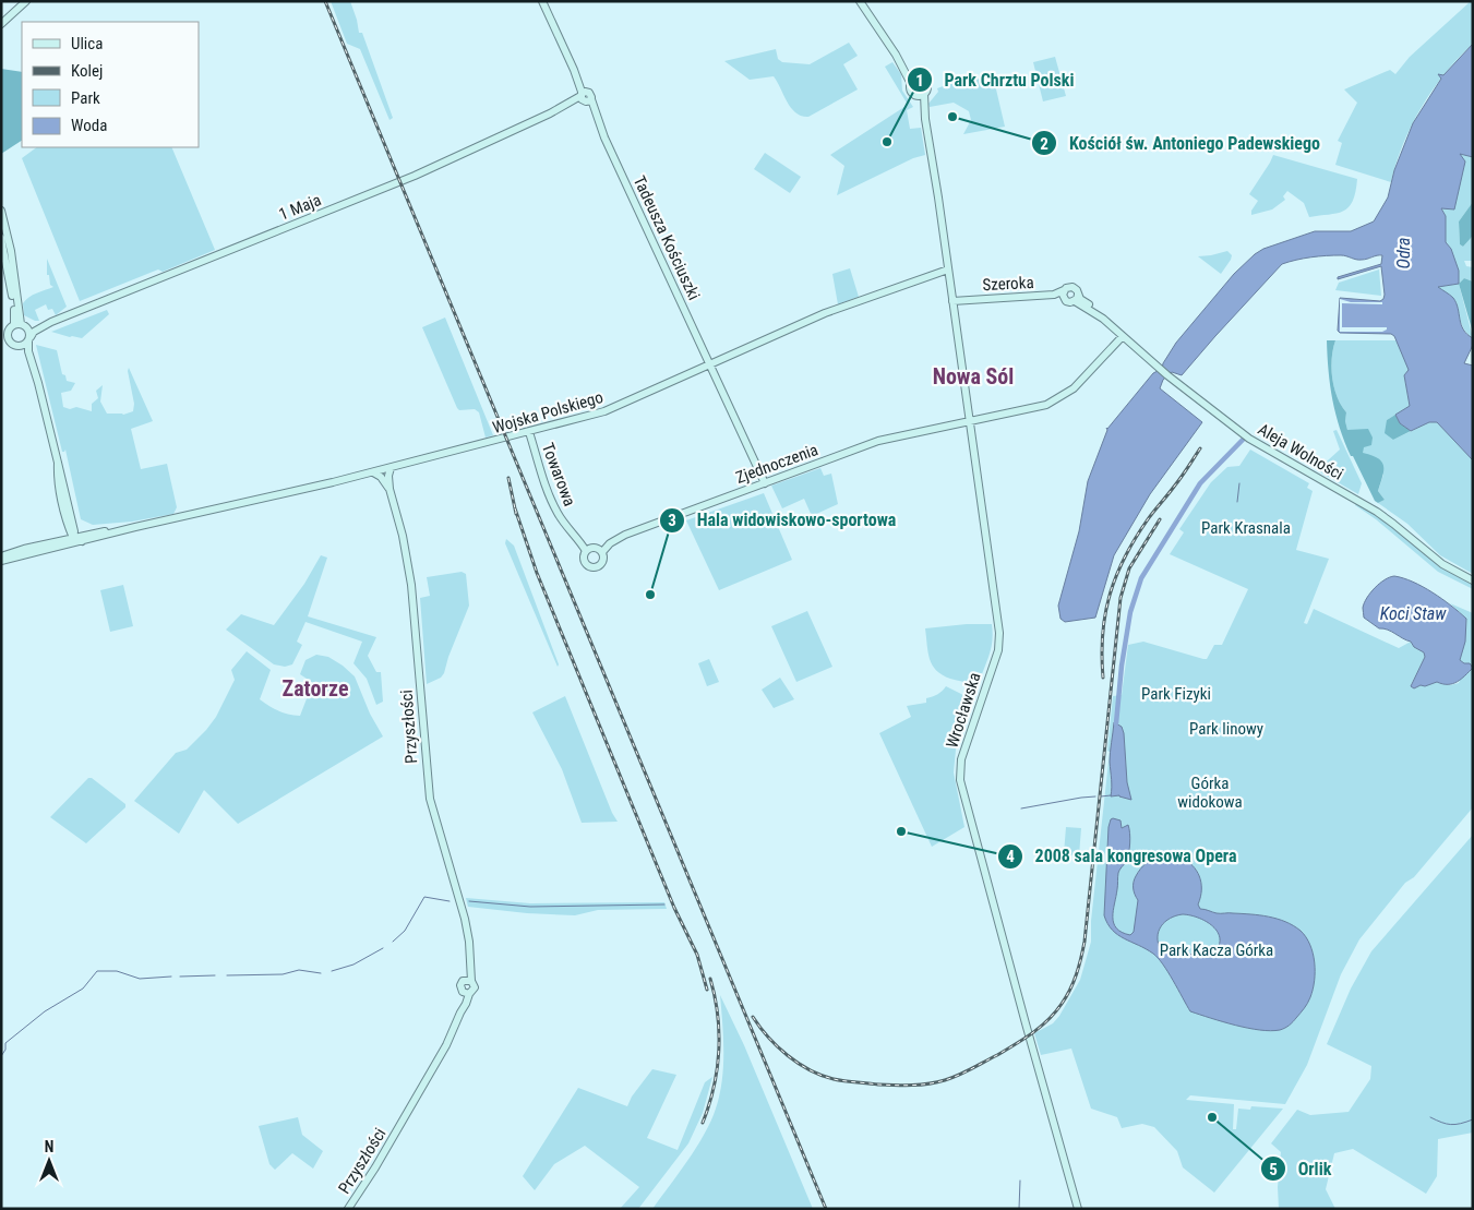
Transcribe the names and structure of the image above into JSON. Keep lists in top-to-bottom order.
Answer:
{
  "streets": {
    "street": [
      "1 Maja",
      "Tadeusza Kościuszki",
      "Szeroka",
      "Wojska Polskiego",
      "Aleja Wolności",
      "Zjednoczenia",
      "Towarowa",
      "Wrocławska",
      "Przyszłości"
    ]
  },
  "crossings": [
    ["1 Maja", "Tadeusza Kościuszki"],
    ["Tadeusza Kościuszki", "Wojska Polskiego"],
    ["Tadeusza Kościuszki", "Zjednoczenia"],
    ["Szeroka", "Aleja Wolności"],
    ["Szeroka", "Wrocławska"],
    ["Wojska Polskiego", "Towarowa"],
    ["Wojska Polskiego", "Wrocławska"],
    ["Wojska Polskiego", "Przyszłości"],
    ["Aleja Wolności", "Zjednoczenia"],
    ["Zjednoczenia", "Towarowa"],
    ["Zjednoczenia", "Wrocławska"]
  ],
  "districts": ["Nowa Sól", "Zatorze"],
  "water": ["Odra", "Koci Staw"],
  "parks": [
    "Park Krasnala",
    "Park Fizyki",
    "Park linowy",
    "Górka widokowa",
    "Park Kacza Górka"
  ],
  "places": [
    "Kościół św. Antoniego Padewskiego",
    "Park Chrztu Polski",
    "Hala widowiskowo-sportowa",
    "2008 sala kongresowa Opera",
    "Orlik"
  ],
  "legend": [
    "Ulica",
    "Kolej",
    "Park",
    "Woda"
  ],
  "north": "top"
}
